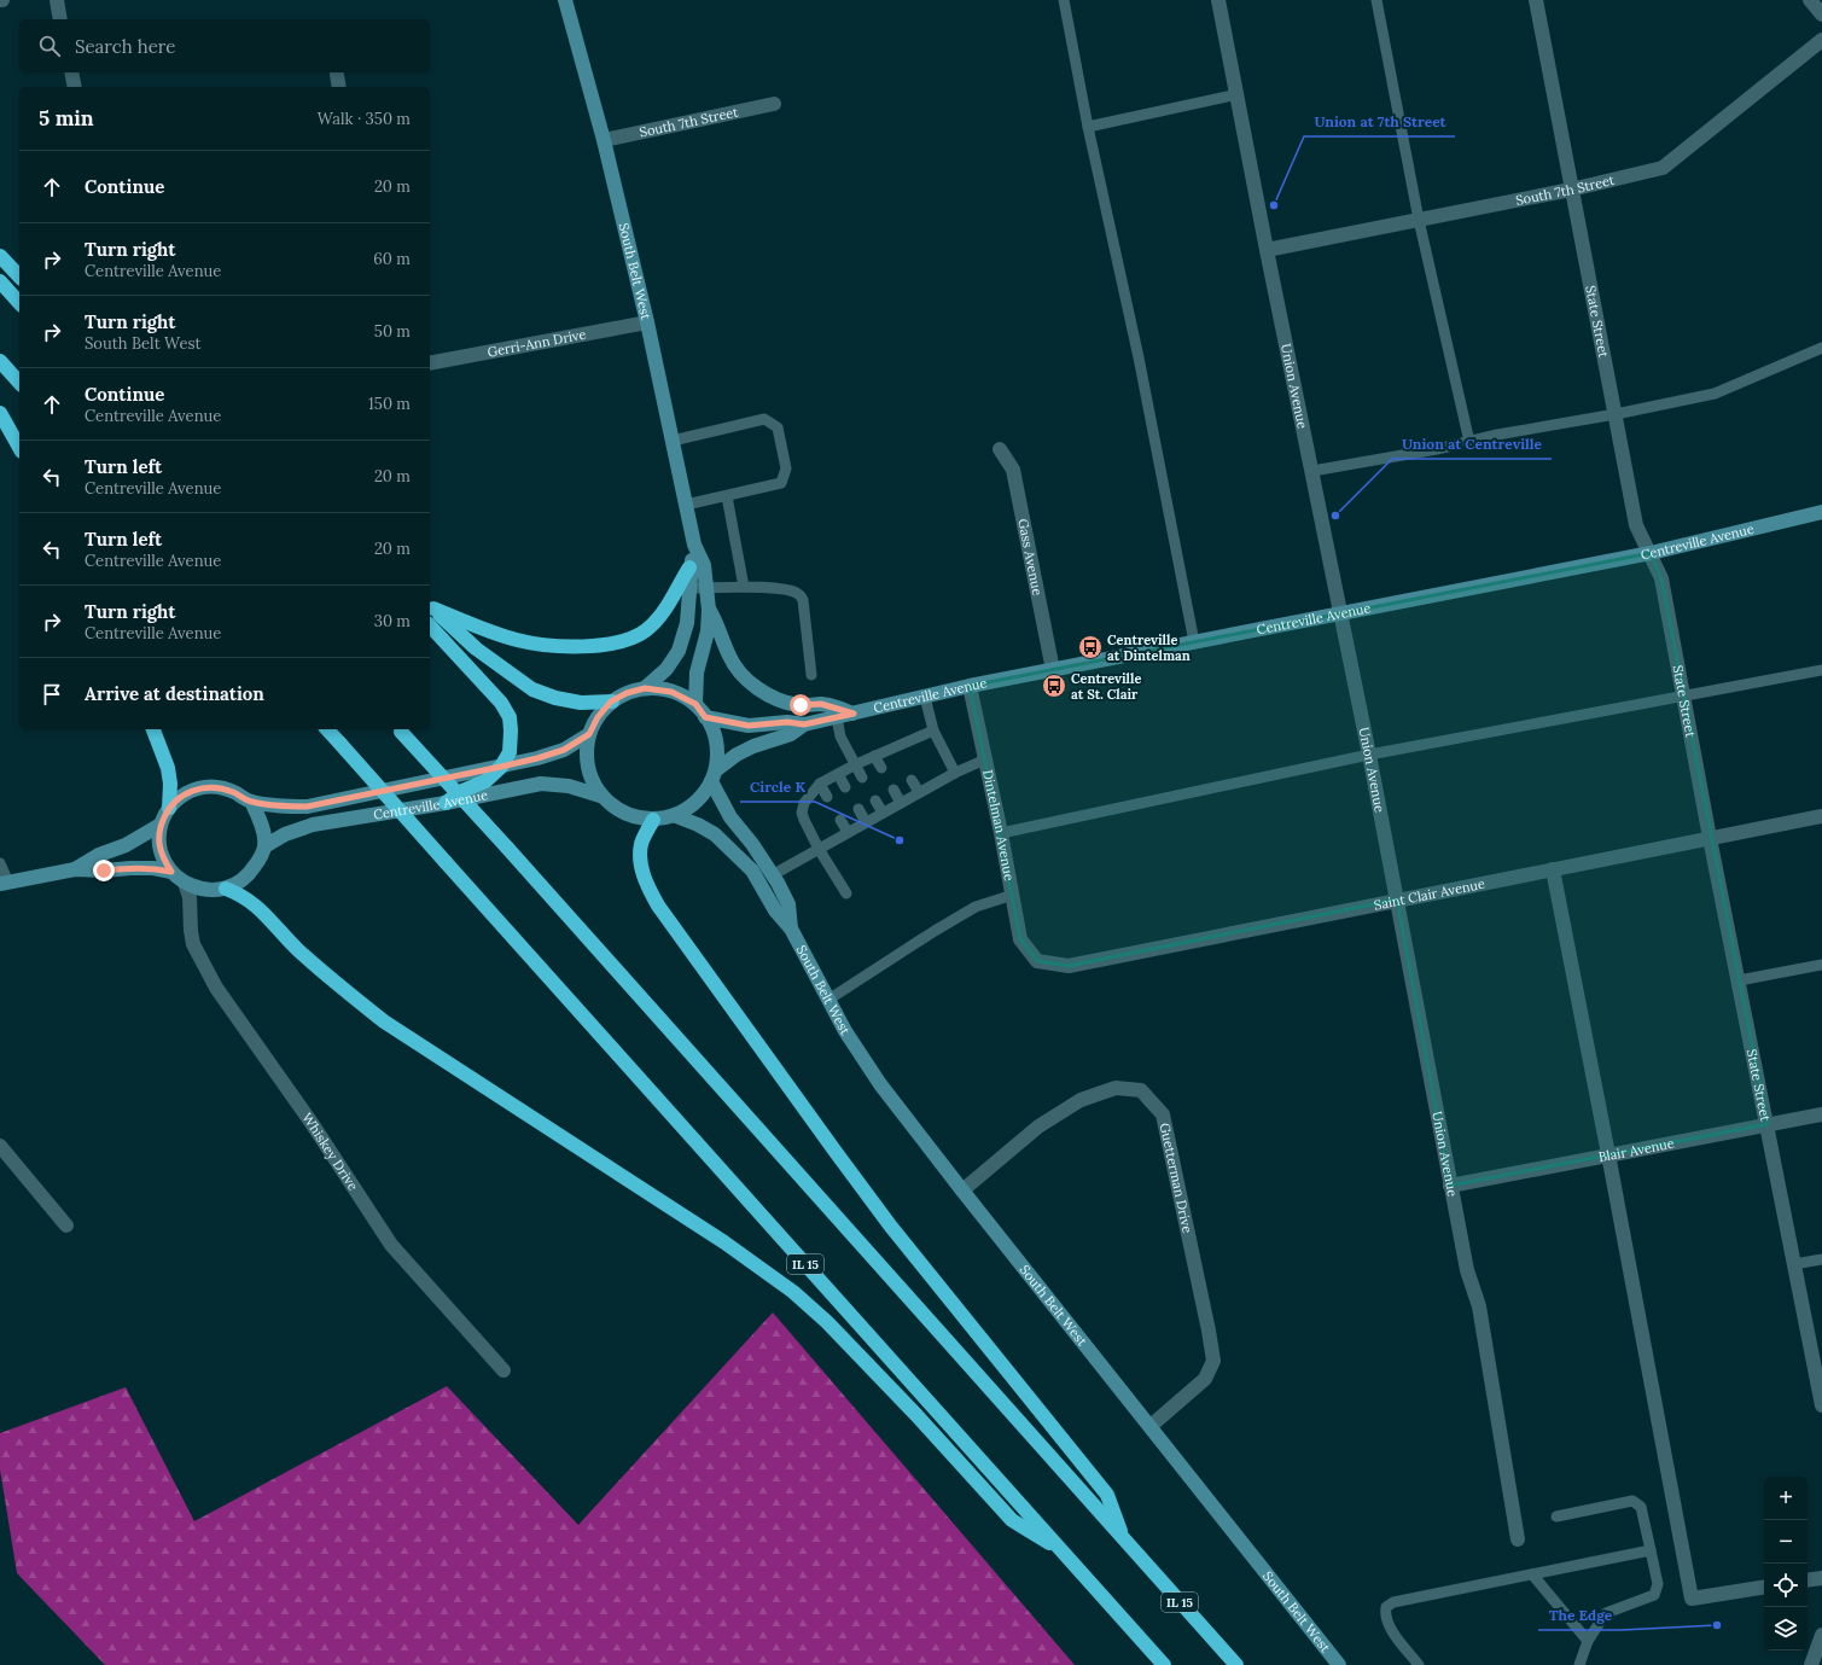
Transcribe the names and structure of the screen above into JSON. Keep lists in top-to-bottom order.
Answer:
{
  "streets": {
    "highway": ["IL 15"],
    "main road": ["South Belt West", "Centreville Avenue"],
    "street": [
      "South 7th Street",
      "State Street",
      "Gerri-Ann Drive",
      "Union Avenue",
      "Gass Avenue",
      "Dintelman Avenue",
      "Saint Clair Avenue",
      "Blair Avenue",
      "Whiskey Drive",
      "Guetterman Drive"
    ]
  },
  "crossings": [
    ["South 7th Street", "South Belt West"],
    ["South 7th Street", "State Street"],
    ["South 7th Street", "Union Avenue"],
    ["South Belt West", "Gerri-Ann Drive"],
    ["South Belt West", "Centreville Avenue"],
    ["South Belt West", "Guetterman Drive"],
    ["State Street", "Centreville Avenue"],
    ["State Street", "Saint Clair Avenue"],
    ["State Street", "Blair Avenue"],
    ["Union Avenue", "Centreville Avenue"],
    ["Union Avenue", "Saint Clair Avenue"],
    ["Union Avenue", "Blair Avenue"],
    ["Centreville Avenue", "Gass Avenue"],
    ["Centreville Avenue", "Dintelman Avenue"],
    ["Centreville Avenue", "Whiskey Drive"],
    ["Dintelman Avenue", "Saint Clair Avenue"]
  ],
  "places": {
    "other": [
      "Union at 7th Street",
      "Union at Centreville",
      "Circle K",
      "The Edge"
    ],
    "bus stop": ["Centreville at Dintelman", "Centreville at St. Clair"]
  },
  "page": {
    "search": "Search here",
    "heading": ["5 min", "Walk · 350 m"],
    "list": [
      ["Continue", "20 m"],
      ["Turn right", "Centreville Avenue", "60 m"],
      ["Turn right", "South Belt West", "50 m"],
      ["Continue", "Centreville Avenue", "150 m"],
      ["Turn left", "Centreville Avenue", "20 m"],
      ["Turn left", "Centreville Avenue", "20 m"],
      ["Turn right", "Centreville Avenue", "30 m"],
      "Arrive at destination"
    ],
    "map_buttons": ["+", "−"]
  }
}
